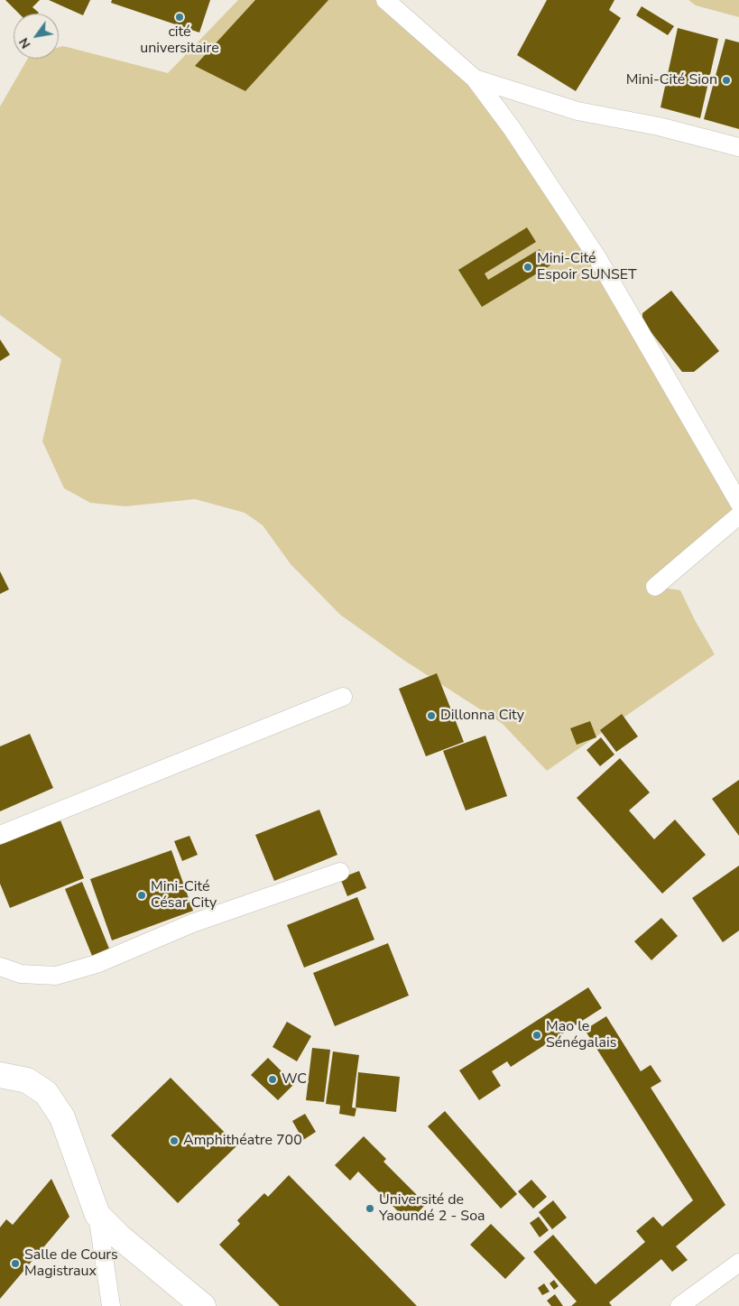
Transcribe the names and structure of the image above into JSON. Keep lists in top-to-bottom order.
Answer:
{
  "places": [
    "cité universitaire",
    "Mini-Cité Sion",
    "Mini-Cité Espoir SUNSET",
    "Dillonna City",
    "Mini-Cité César City",
    "Mao le Sénégalais",
    "WC",
    "Amphithéatre 700",
    "Université de Yaoundé 2 - Soa",
    "Salle de Cours Magistraux"
  ],
  "north": "bottom left"
}
